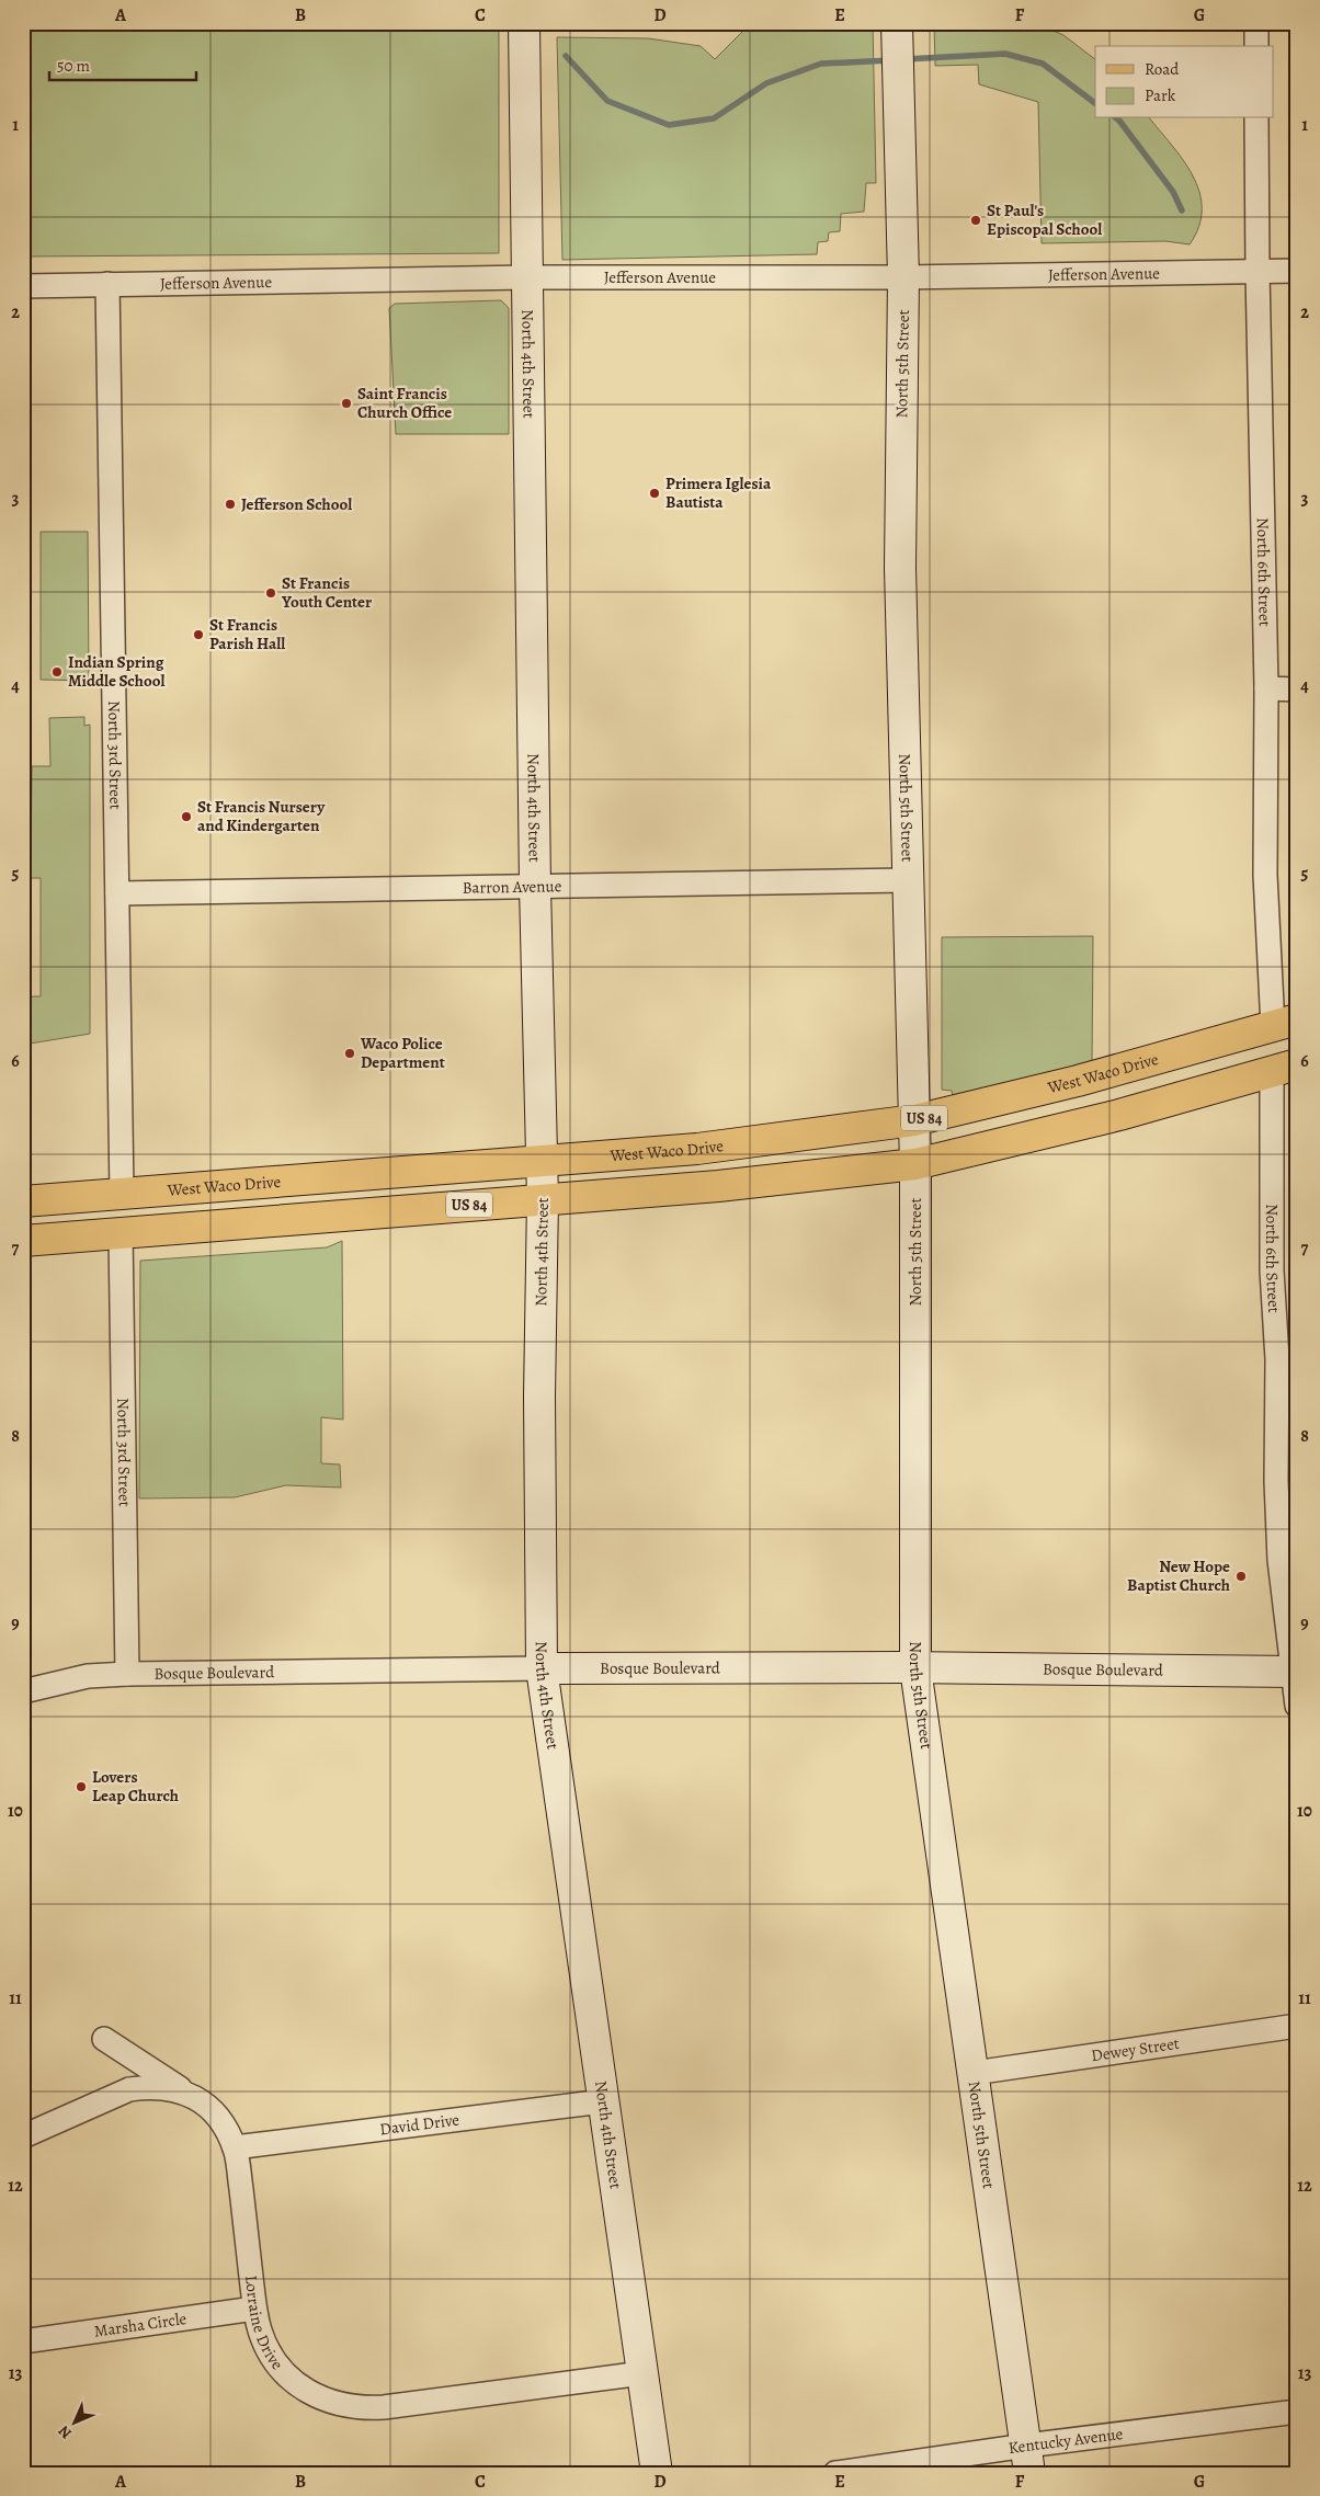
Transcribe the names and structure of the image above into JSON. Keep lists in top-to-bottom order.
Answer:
{
  "streets": {
    "main road": [
      "North 4th Street",
      "North 5th Street",
      "West Waco Drive",
      "US 84",
      "Bosque Boulevard"
    ],
    "street": [
      "Jefferson Avenue",
      "North 6th Street",
      "North 3rd Street",
      "Barron Avenue",
      "Dewey Street",
      "David Drive",
      "Lorraine Drive",
      "Marsha Circle",
      "Kentucky Avenue"
    ]
  },
  "crossings": [
    ["Jefferson Avenue", "North 4th Street"],
    ["Jefferson Avenue", "North 5th Street"],
    ["Jefferson Avenue", "North 6th Street"],
    ["Jefferson Avenue", "North 3rd Street"],
    ["North 4th Street", "Barron Avenue"],
    ["North 4th Street", "West Waco Drive"],
    ["North 4th Street", "US 84"],
    ["North 4th Street", "Bosque Boulevard"],
    ["North 4th Street", "David Drive"],
    ["North 4th Street", "Lorraine Drive"],
    ["North 5th Street", "Barron Avenue"],
    ["North 5th Street", "West Waco Drive"],
    ["North 5th Street", "US 84"],
    ["North 5th Street", "Bosque Boulevard"],
    ["North 5th Street", "Dewey Street"],
    ["North 5th Street", "Kentucky Avenue"],
    ["North 6th Street", "West Waco Drive"],
    ["North 6th Street", "US 84"],
    ["North 6th Street", "Bosque Boulevard"],
    ["North 3rd Street", "Barron Avenue"],
    ["North 3rd Street", "West Waco Drive"],
    ["North 3rd Street", "US 84"],
    ["North 3rd Street", "Bosque Boulevard"],
    ["David Drive", "Lorraine Drive"],
    ["Lorraine Drive", "Marsha Circle"]
  ],
  "places": [
    "St Paul's Episcopal School",
    "Saint Francis Church Office",
    "Primera Iglesia Bautista",
    "Jefferson School",
    "St Francis Youth Center",
    "St Francis Parish Hall",
    "Indian Spring Middle School",
    "St Francis Nursery and Kindergarten",
    "Waco Police Department",
    "New Hope Baptist Church",
    "Lovers Leap Church"
  ],
  "legend": ["Road", "Park"],
  "scale_bar": "50 m",
  "north": "bottom left",
  "grid": {
    "columns": [
      "A",
      "B",
      "C",
      "D",
      "E",
      "F",
      "G"
    ],
    "rows": [
      "1",
      "2",
      "3",
      "4",
      "5",
      "6",
      "7",
      "8",
      "9",
      "10",
      "11",
      "12",
      "13"
    ]
  }
}
